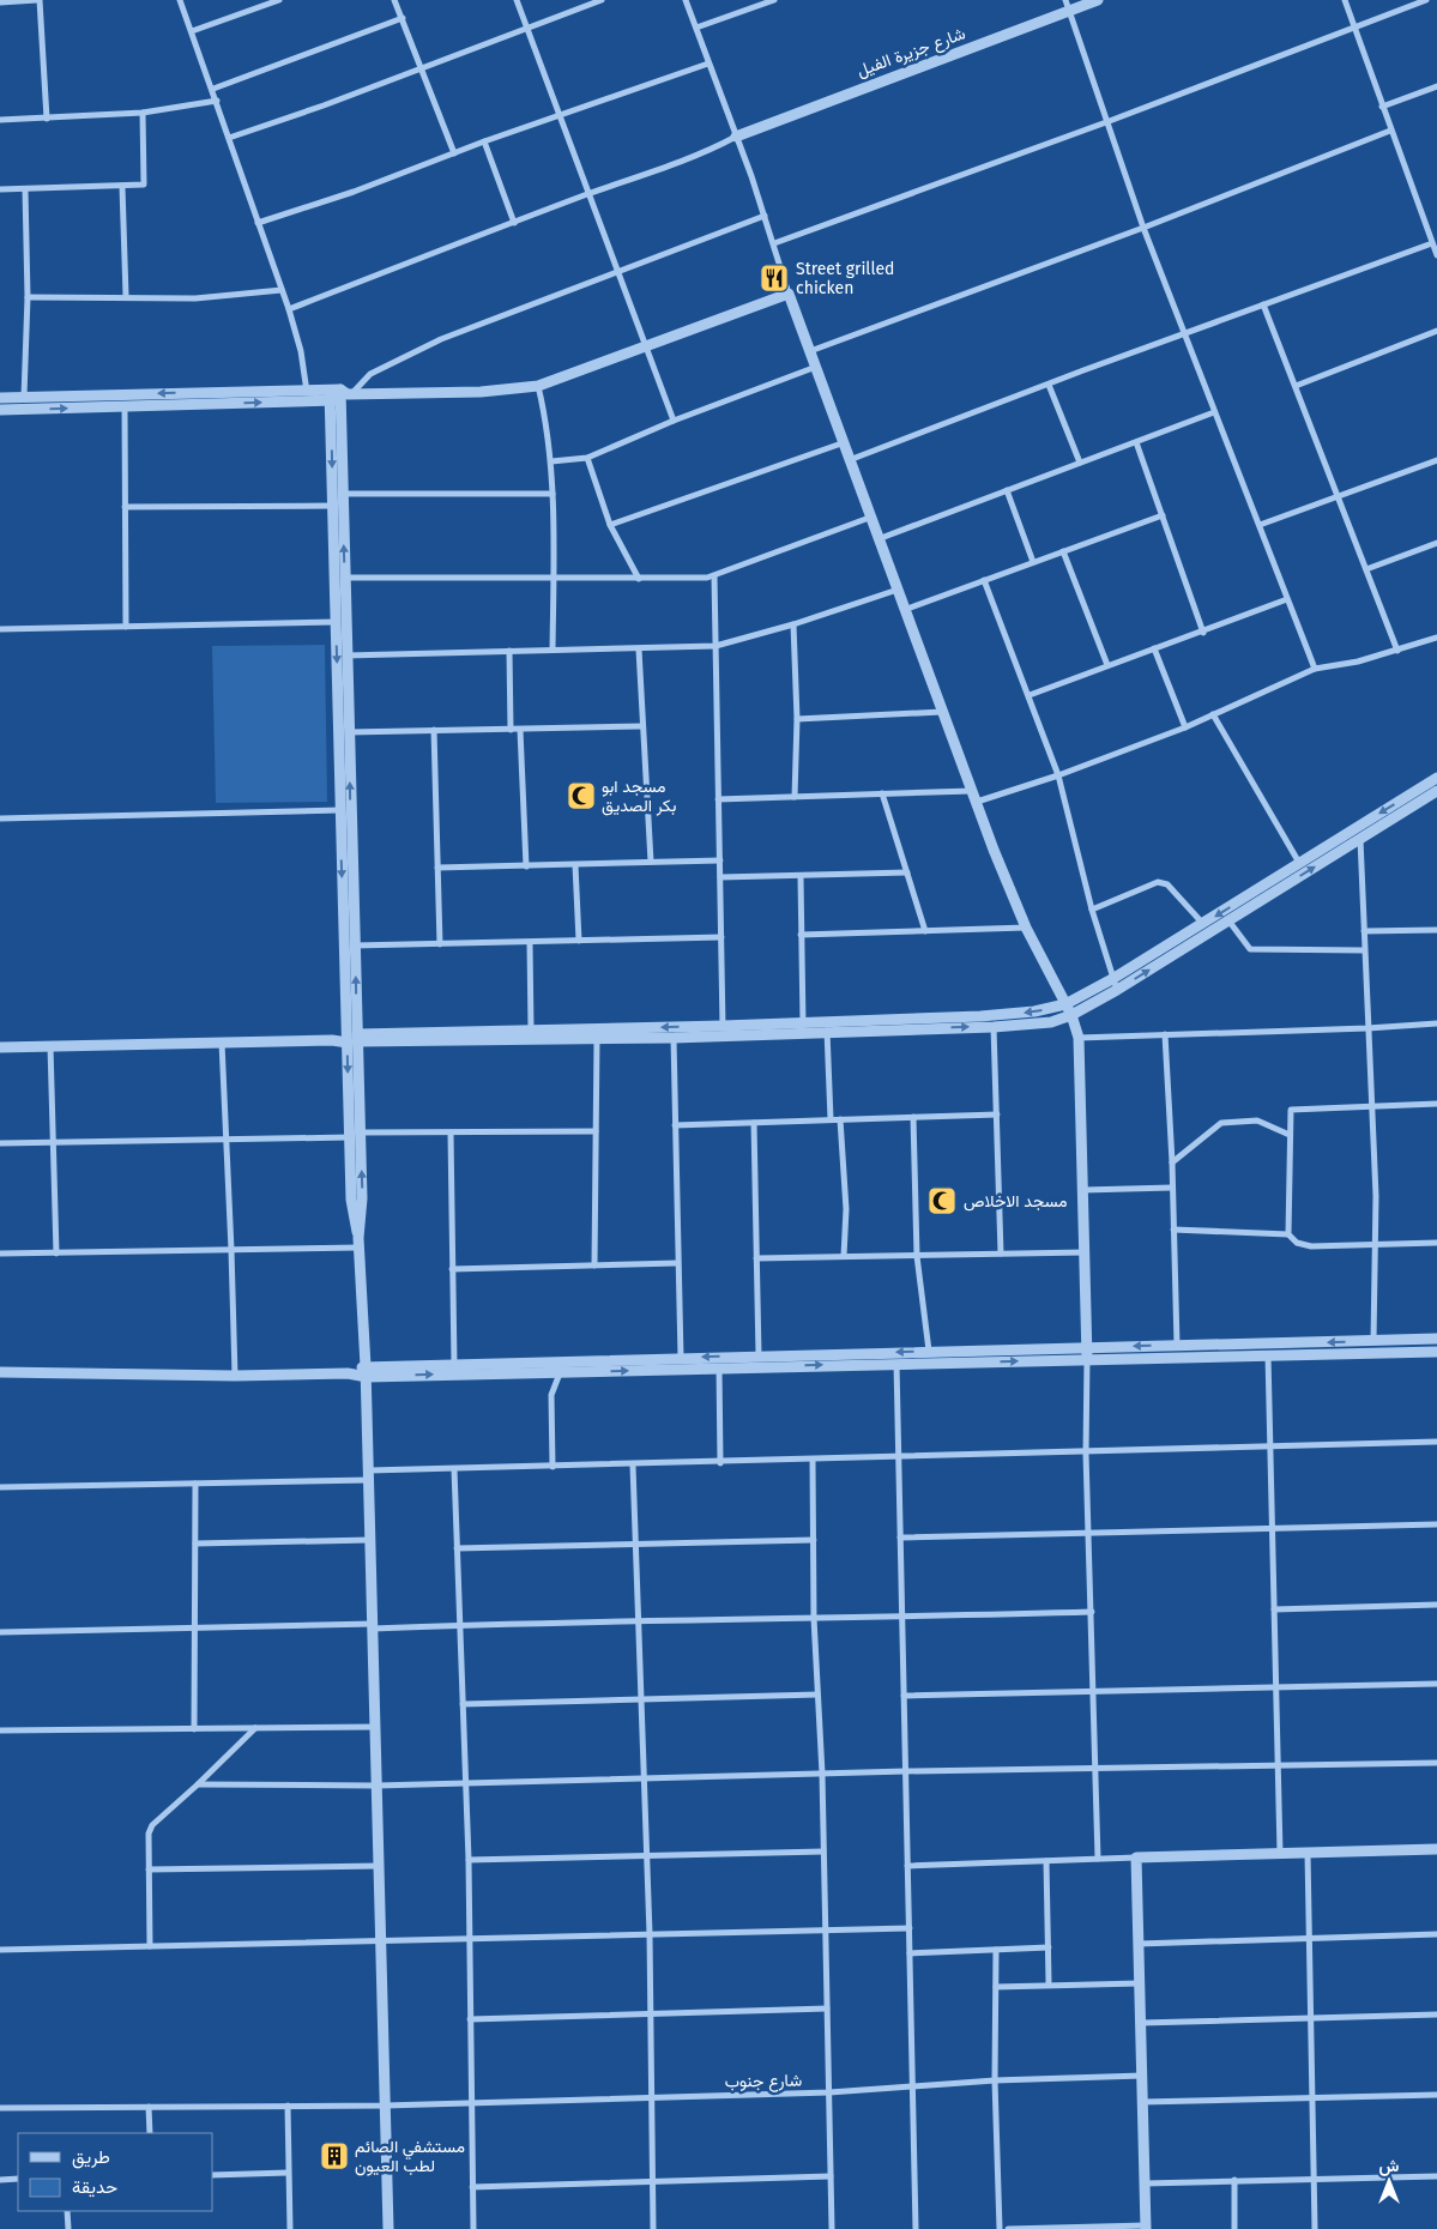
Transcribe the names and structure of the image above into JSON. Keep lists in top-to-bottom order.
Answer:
{
  "streets": {
    "street": ["شارع جزيرة الفيل", "شارع جنوب"]
  },
  "places": {
    "restaurant": ["Street grilled chicken"],
    "mosque": ["مسجد ابو بكر الصديق", "مسجد الاخلاص"],
    "building": ["مستشفي الصائم لطب العيون"]
  },
  "legend": ["طريق", "حديقة"],
  "north": "top"
}
